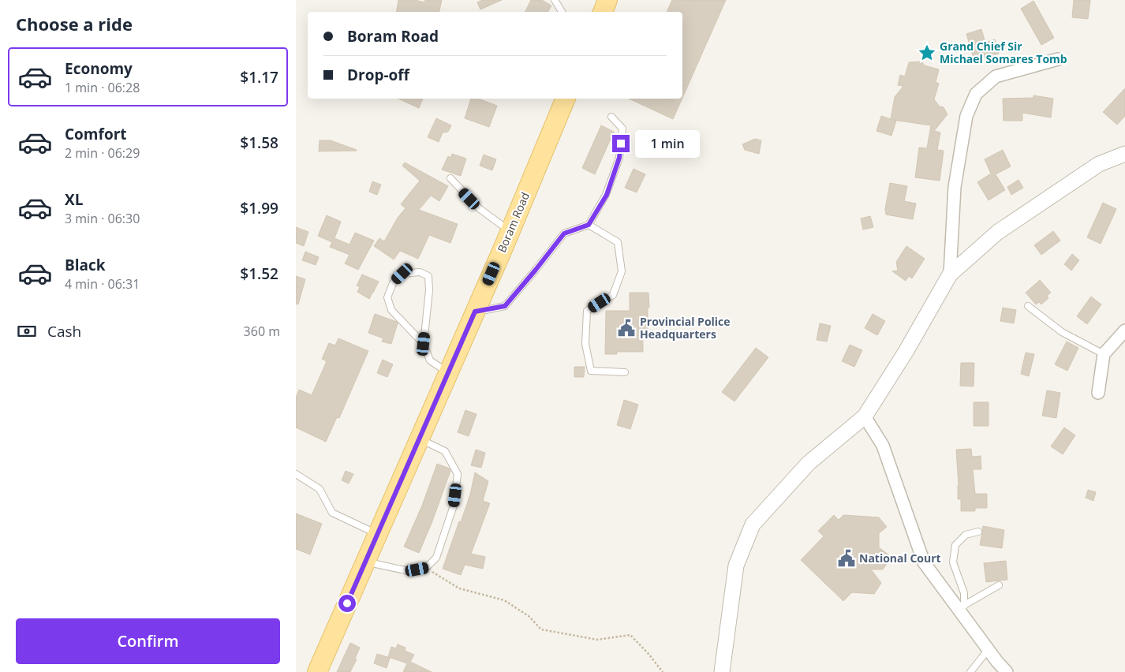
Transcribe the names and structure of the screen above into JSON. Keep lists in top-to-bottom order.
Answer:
{
  "streets": {
    "main road": ["Boram Road"]
  },
  "places": {
    "place": ["Grand Chief Sir Michael Somares Tomb"],
    "public building": ["Provincial Police Headquarters", "National Court"]
  },
  "page": {
    "heading": "Choose a ride",
    "banner": ["Boram Road", "Drop-off"],
    "list": [
      {
        "name": "Economy",
        "note": "1 min · 06:28",
        "value": "$1.17"
      },
      {
        "name": "Comfort",
        "note": "2 min · 06:29",
        "value": "$1.58"
      },
      {
        "name": "XL",
        "note": "3 min · 06:30",
        "value": "$1.99"
      },
      {
        "name": "Black",
        "note": "4 min · 06:31",
        "value": "$1.52"
      }
    ],
    "bubble": "1 min",
    "pay": ["Cash", "360 m"],
    "buttons": "Confirm"
  }
}
